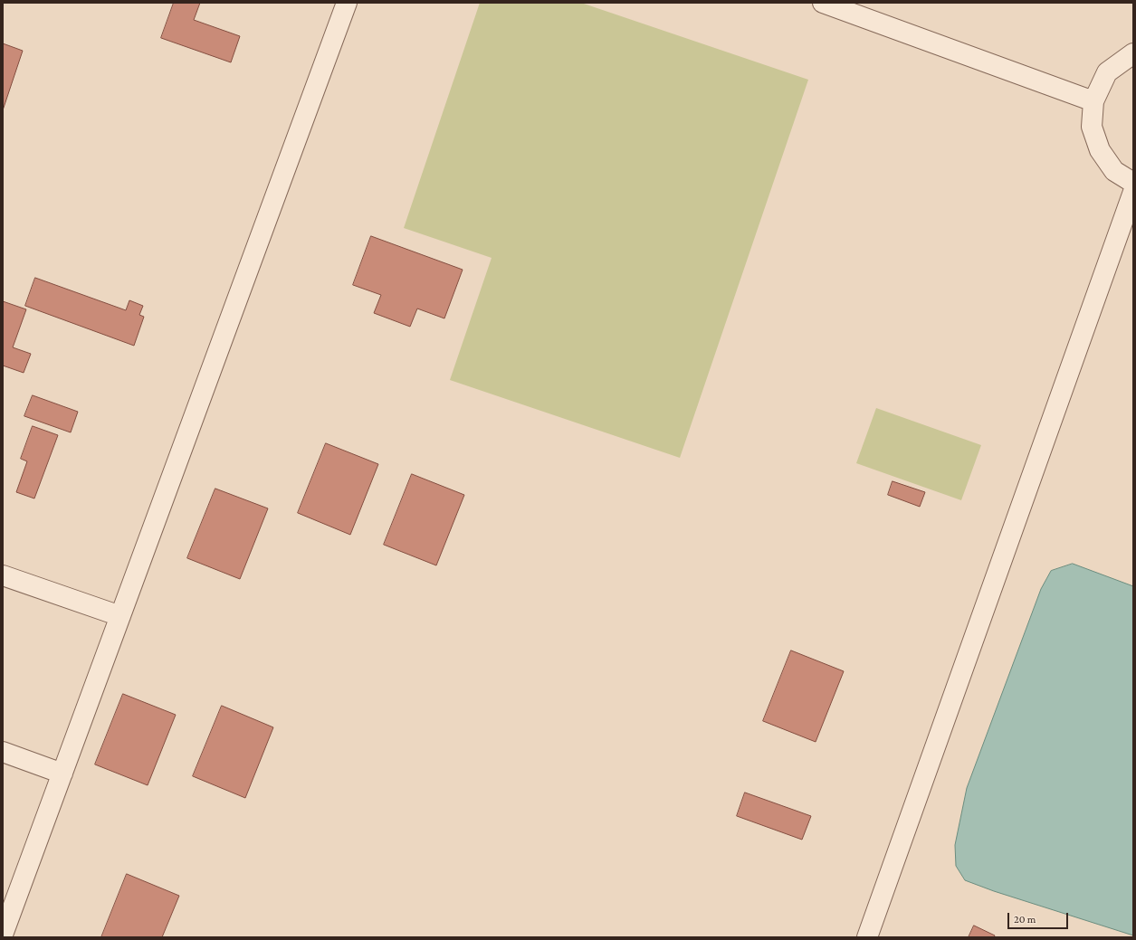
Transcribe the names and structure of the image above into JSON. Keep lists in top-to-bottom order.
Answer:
{
  "scale_bar": "20 m"
}
